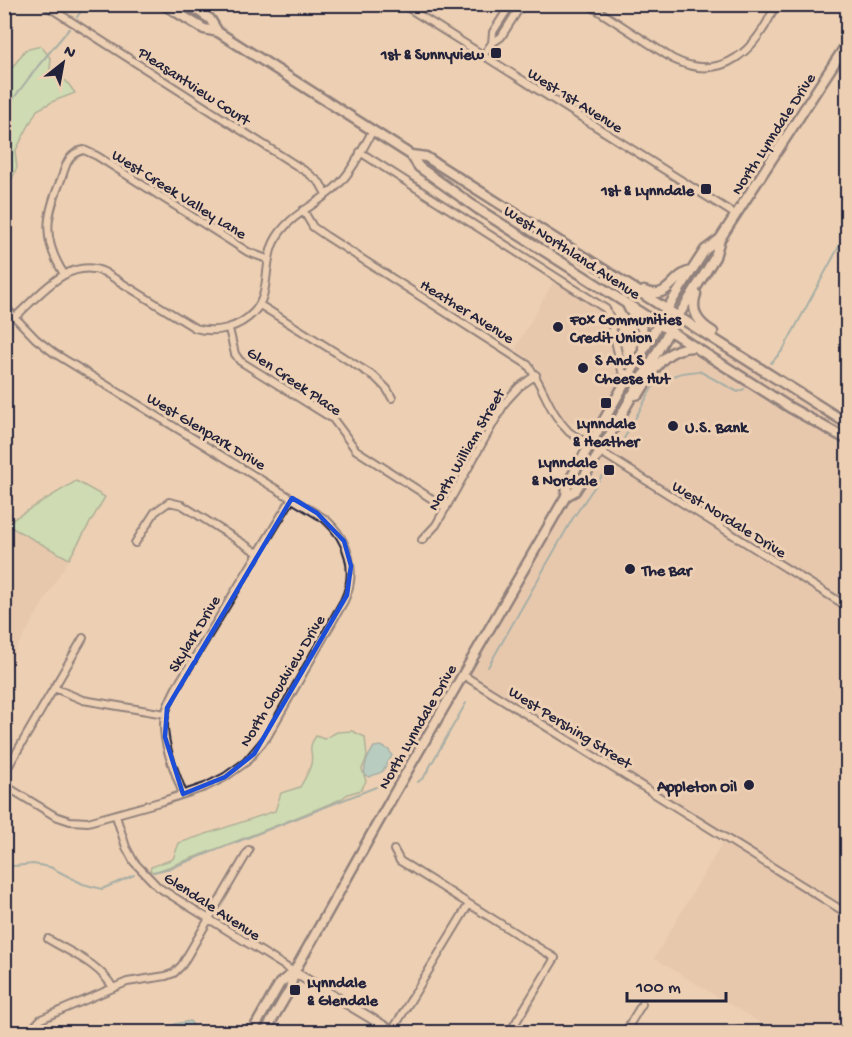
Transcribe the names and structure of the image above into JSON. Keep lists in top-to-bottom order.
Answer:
{
  "streets": {
    "main road": ["North Lynndale Drive", "West Northland Avenue"],
    "street": [
      "Pleasantview Court",
      "West 1st Avenue",
      "West Creek Valley Lane",
      "Heather Avenue",
      "Glen Creek Place",
      "West Glenpark Drive",
      "North William Street",
      "West Nordale Drive",
      "Skylark Drive",
      "North Cloudview Drive",
      "West Pershing Street",
      "Glendale Avenue"
    ]
  },
  "crossings": [
    ["West 1st Avenue", "North Lynndale Drive"],
    ["North Lynndale Drive", "West Northland Avenue"],
    ["North Lynndale Drive", "Heather Avenue"],
    ["North Lynndale Drive", "West Nordale Drive"],
    ["North Lynndale Drive", "West Pershing Street"],
    ["North Lynndale Drive", "Glendale Avenue"],
    ["Heather Avenue", "North William Street"],
    ["Heather Avenue", "West Nordale Drive"],
    ["Glen Creek Place", "North William Street"],
    ["West Glenpark Drive", "Skylark Drive"],
    ["West Glenpark Drive", "North Cloudview Drive"],
    ["Skylark Drive", "North Cloudview Drive"],
    ["North Cloudview Drive", "Glendale Avenue"]
  ],
  "places": {
    "transit": [
      "1st & Sunnyview",
      "1st & Lynndale",
      "Lynndale & Heather",
      "Lynndale & Nordale",
      "Lynndale & Glendale"
    ],
    "other": [
      "Fox Communities Credit Union",
      "S And S Cheese Hut",
      "U.S. Bank",
      "The Bar",
      "Appleton Oil"
    ]
  },
  "scale_bar": "100 m",
  "north": "top right"
}
